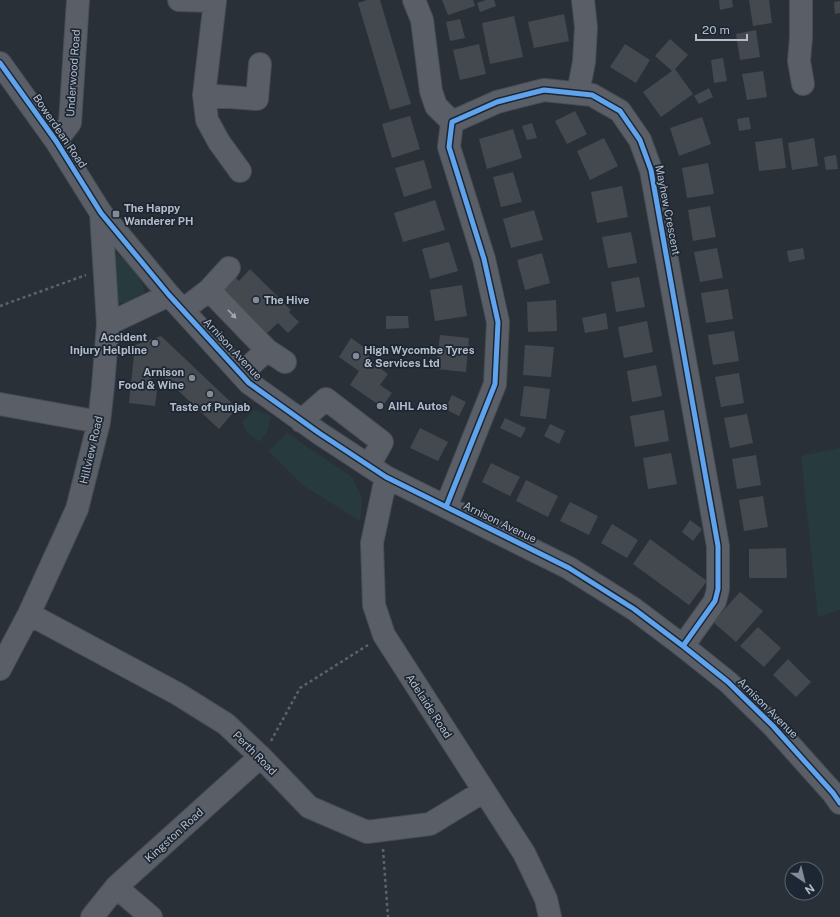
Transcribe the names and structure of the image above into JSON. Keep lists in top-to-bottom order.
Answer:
{
  "streets": {
    "street": [
      "Underwood Road",
      "Bowerdean Road",
      "Mayhew Crescent",
      "Arnison Avenue",
      "Hillview Road",
      "Adelaide Road",
      "Perth Road",
      "Kingston Road"
    ]
  },
  "crossings": [
    ["Underwood Road", "Bowerdean Road"],
    ["Bowerdean Road", "Arnison Avenue"],
    ["Bowerdean Road", "Hillview Road"],
    ["Mayhew Crescent", "Arnison Avenue"],
    ["Arnison Avenue", "Hillview Road"],
    ["Arnison Avenue", "Adelaide Road"],
    ["Hillview Road", "Perth Road"],
    ["Adelaide Road", "Perth Road"],
    ["Perth Road", "Kingston Road"]
  ],
  "places": {
    "transit": ["The Happy Wanderer PH"],
    "other": [
      "The Hive",
      "Accident Injury Helpline",
      "High Wycombe Tyres & Services Ltd",
      "Arnison Food & Wine",
      "Taste of Punjab",
      "AIHL Autos"
    ]
  },
  "scale_bar": "20 m",
  "north": "bottom right"
}
